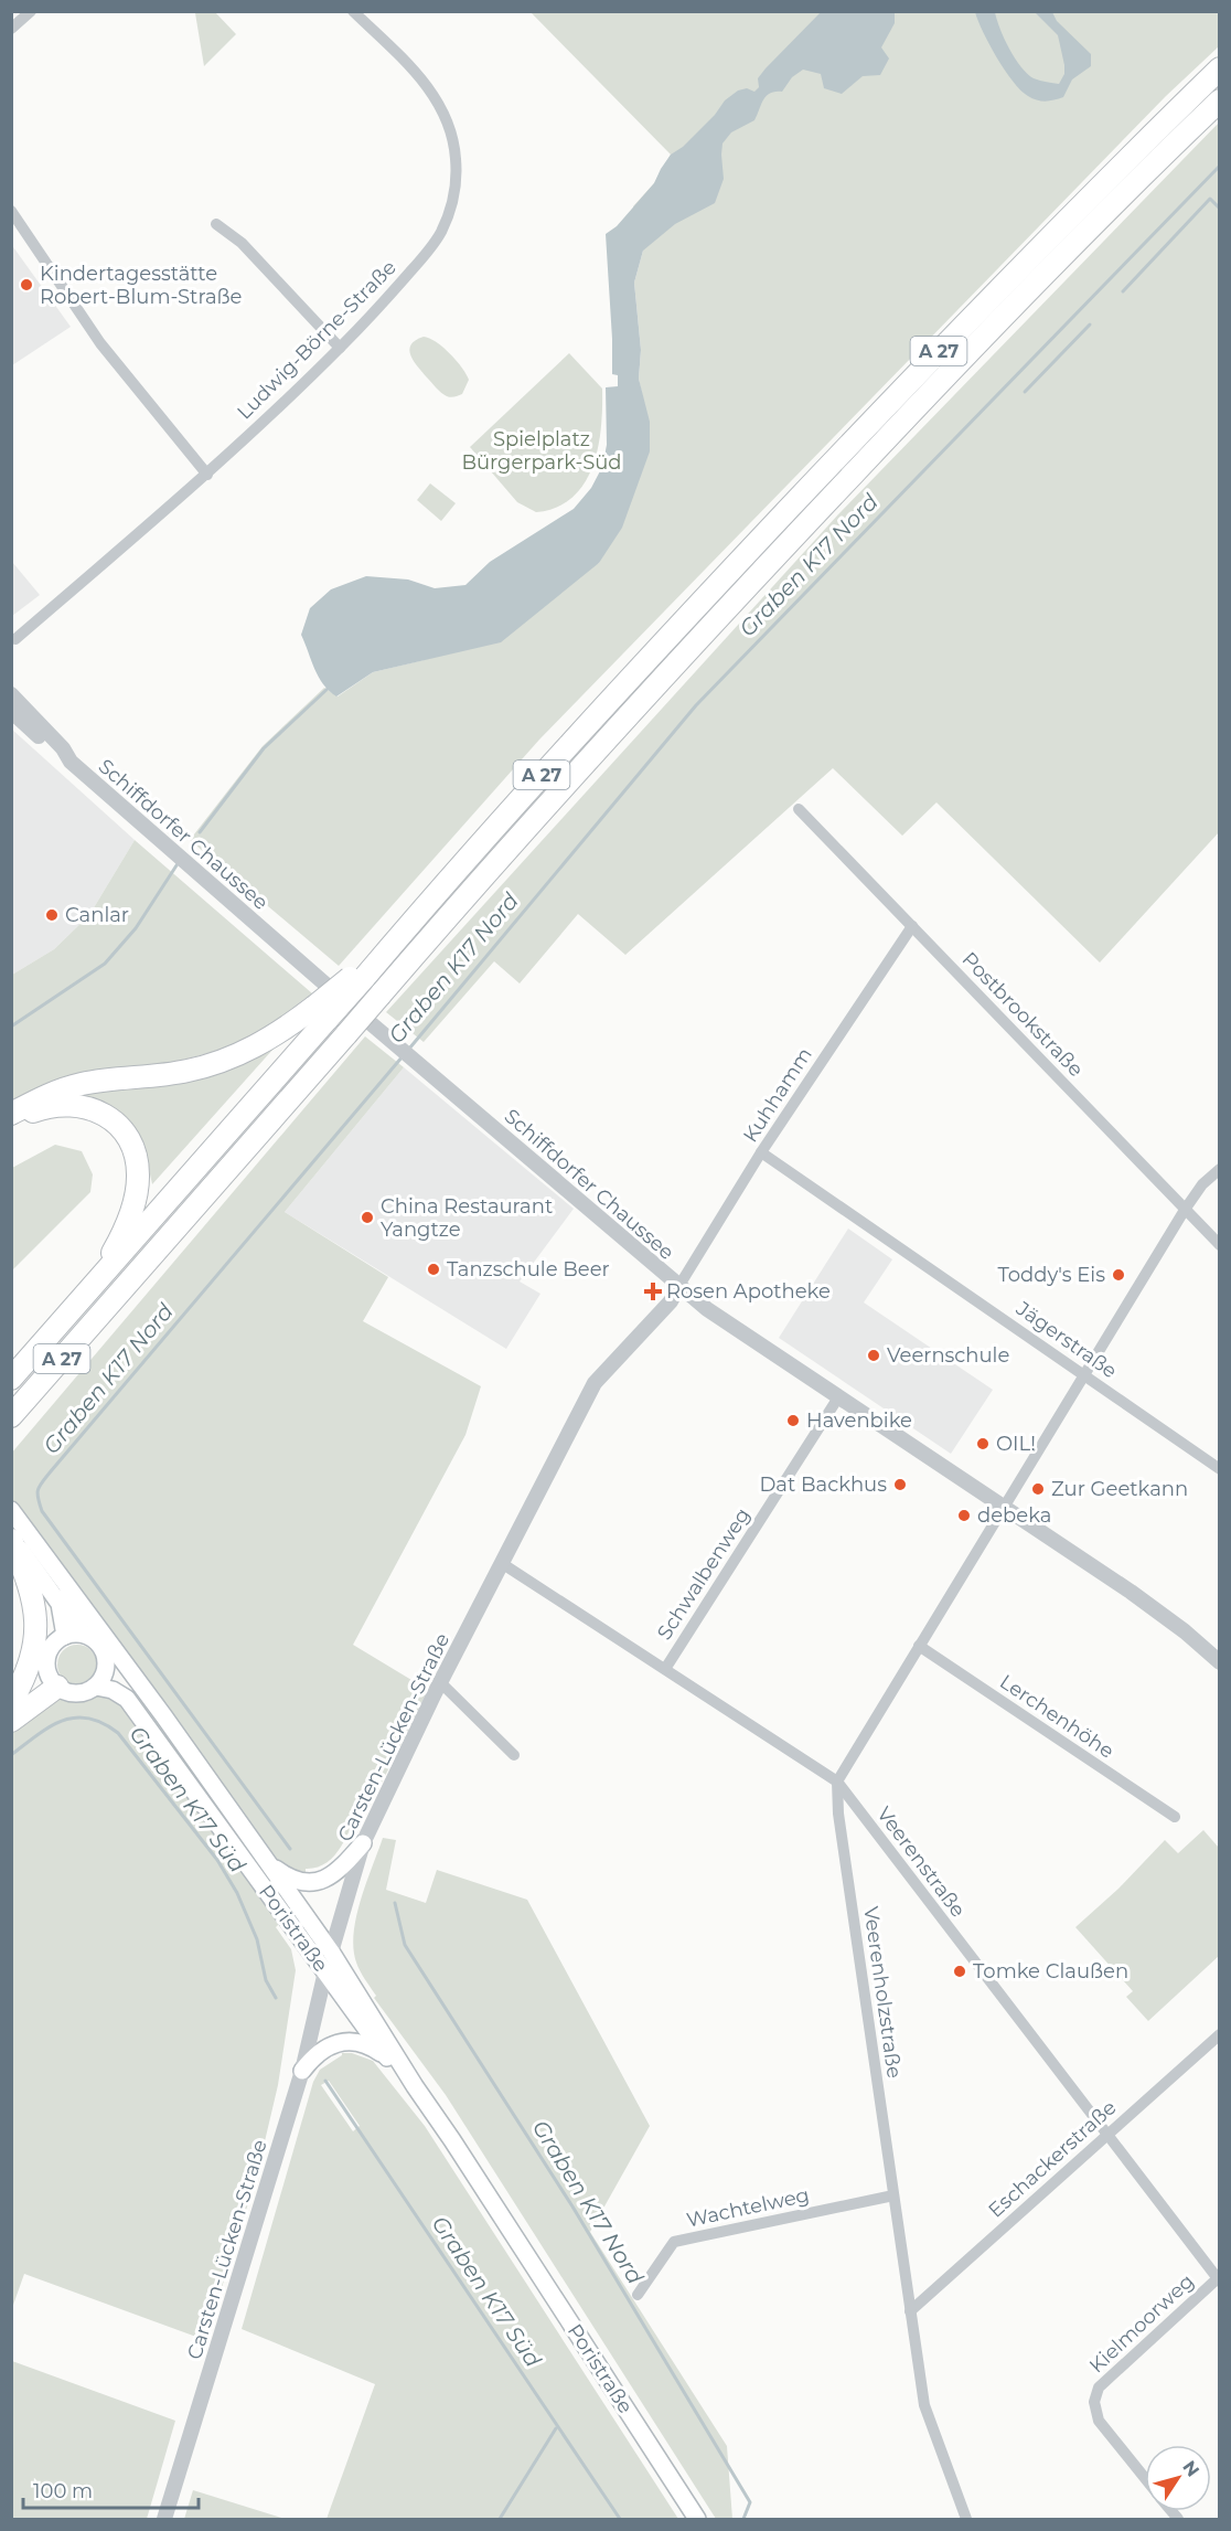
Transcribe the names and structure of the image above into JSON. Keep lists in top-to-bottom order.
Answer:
{
  "streets": {
    "highway": ["A 27"],
    "main road": ["Poristraße"],
    "street": [
      "Ludwig-Börne-Straße",
      "Schiffdorfer Chaussee",
      "Postbrookstraße",
      "Kuhhamm",
      "Jägerstraße",
      "Schwalbenweg",
      "Lerchenhöhe",
      "Carsten-Lücken-Straße",
      "Veerenstraße",
      "Veerenholzstraße",
      "Eschackerstraße",
      "Wachtelweg",
      "Kielmoorweg"
    ]
  },
  "crossings": [
    ["Schiffdorfer Chaussee", "Kuhhamm"],
    ["Schiffdorfer Chaussee", "Schwalbenweg"],
    ["Schiffdorfer Chaussee", "Carsten-Lücken-Straße"],
    ["Postbrookstraße", "Kuhhamm"],
    ["Kuhhamm", "Jägerstraße"],
    ["Kuhhamm", "Carsten-Lücken-Straße"],
    ["Schwalbenweg", "Veerenstraße"],
    ["Carsten-Lücken-Straße", "Veerenstraße"],
    ["Carsten-Lücken-Straße", "Poristraße"],
    ["Veerenstraße", "Veerenholzstraße"],
    ["Veerenstraße", "Eschackerstraße"],
    ["Veerenstraße", "Kielmoorweg"],
    ["Veerenholzstraße", "Eschackerstraße"],
    ["Veerenholzstraße", "Wachtelweg"]
  ],
  "water": ["Graben K17 Nord", "Graben K17 Süd"],
  "parks": ["Spielplatz Bürgerpark-Süd"],
  "places": {
    "other": [
      "Kindertagesstätte Robert-Blum-Straße",
      "Canlar",
      "China Restaurant Yangtze",
      "Tanzschule Beer",
      "Toddy's Eis",
      "Veernschule",
      "Havenbike",
      "OIL!",
      "Dat Backhus",
      "Zur Geetkann",
      "debeka",
      "Tomke Claußen"
    ],
    "health": ["Rosen Apotheke"]
  },
  "scale_bar": "100 m",
  "north": "top right"
}
